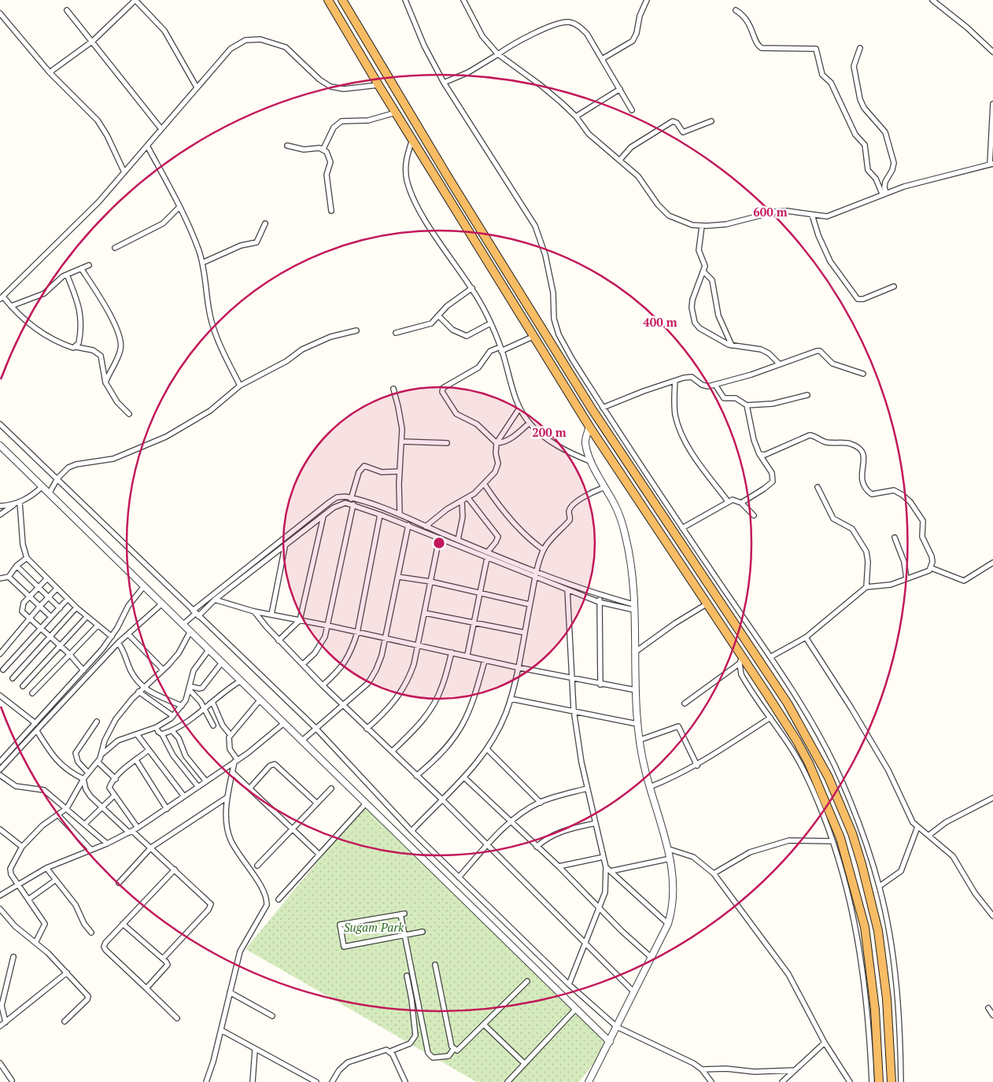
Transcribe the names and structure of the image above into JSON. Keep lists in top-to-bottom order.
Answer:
{
  "parks": ["Sugam Park"],
  "rings": ["600 m", "400 m", "200 m"]
}
